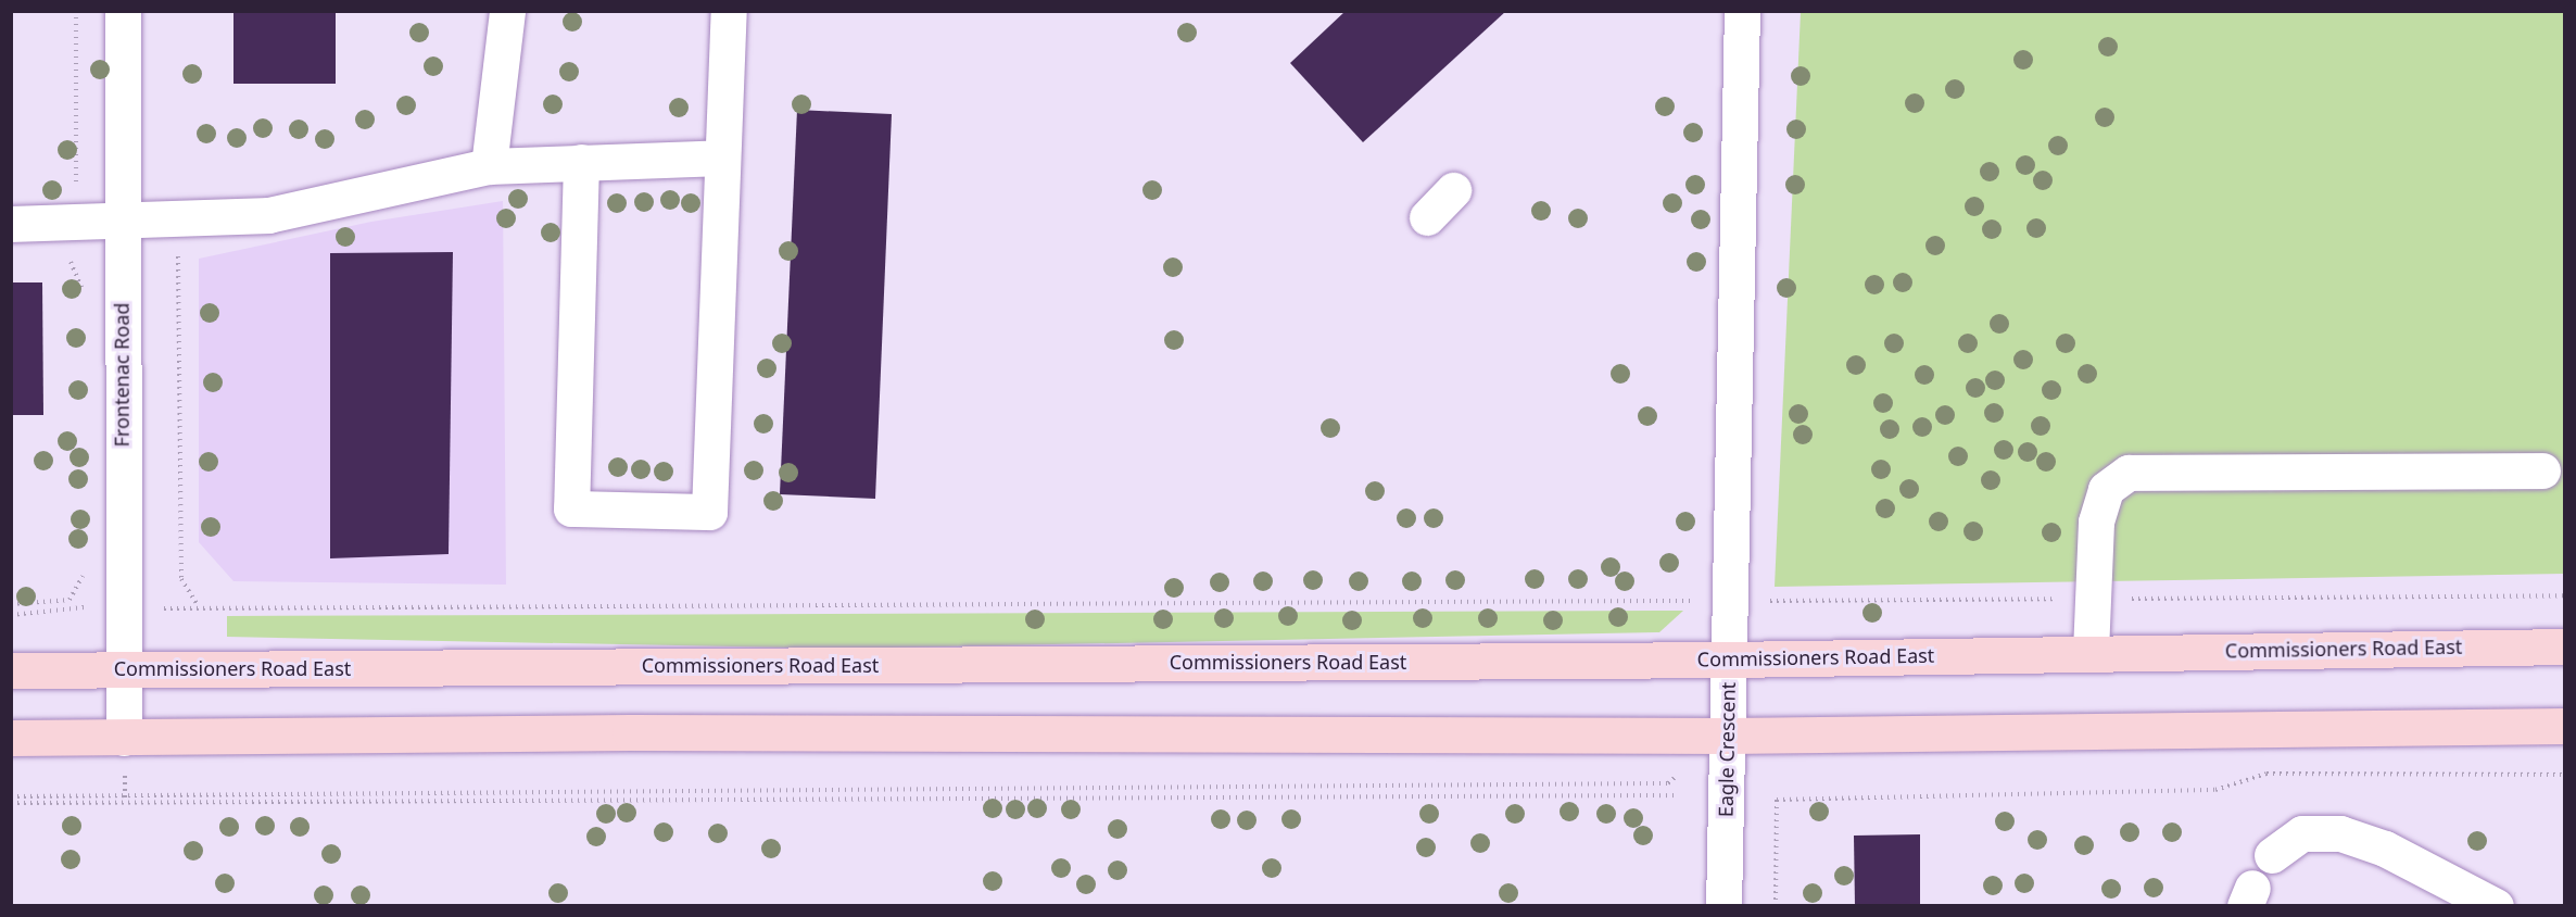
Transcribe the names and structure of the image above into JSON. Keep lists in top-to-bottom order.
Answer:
{
  "streets": {
    "main road": ["Commissioners Road East"],
    "street": ["Frontenac Road", "Eagle Crescent"]
  },
  "crossings": [
    ["Frontenac Road", "Commissioners Road East"],
    ["Commissioners Road East", "Eagle Crescent"]
  ]
}
